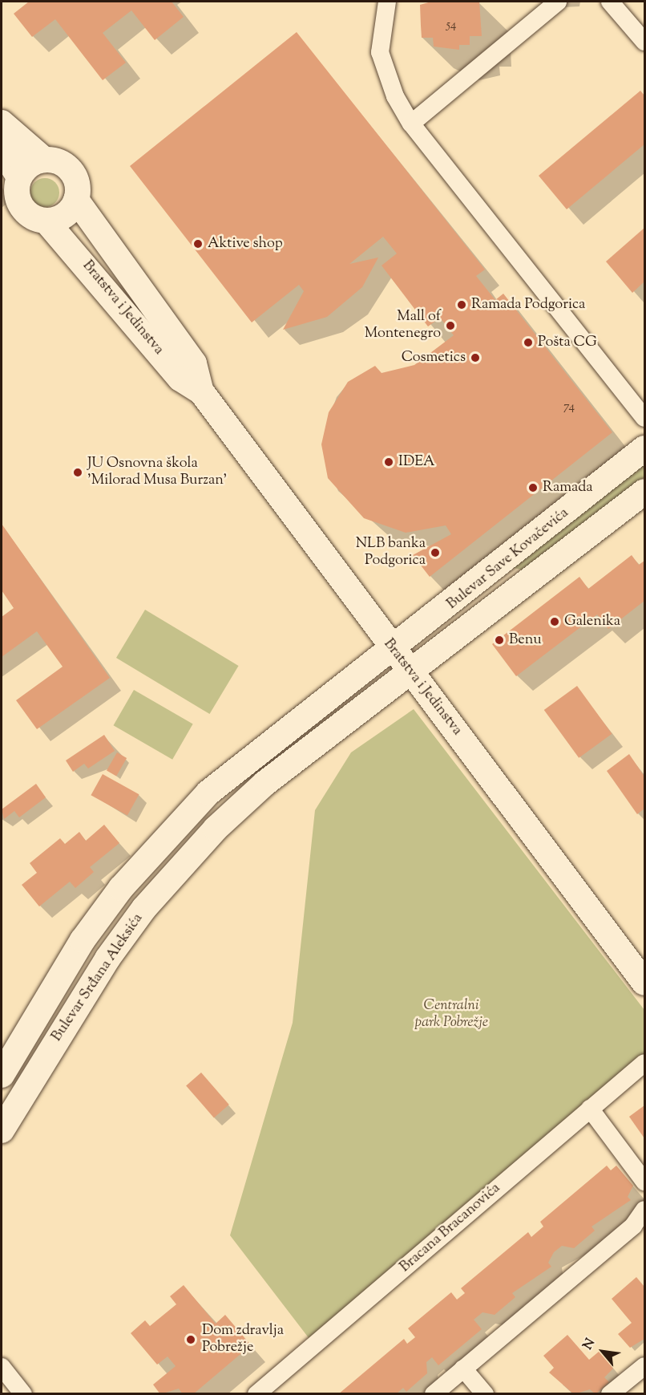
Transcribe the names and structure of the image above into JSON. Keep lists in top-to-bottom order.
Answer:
{
  "streets": {
    "main road": ["Bratstva i Jedinstva", "Bulevar Save Kovačevića", "Bulevar Srđana Aleksića"],
    "street": ["Bracana Bracanovića"]
  },
  "crossings": [
    ["Bratstva i Jedinstva", "Bulevar Save Kovačevića"],
    ["Bratstva i Jedinstva", "Bulevar Srđana Aleksića"],
    ["Bulevar Save Kovačevića", "Bulevar Srđana Aleksića"]
  ],
  "parks": ["Centralni park Pobrežje"],
  "places": [
    "Aktive shop",
    "Ramada Podgorica",
    "Mall of Montenegro",
    "Pošta CG",
    "Cosmetics",
    "IDEA",
    "JU Osnovna škola 'Milorad Musa Burzan'",
    "Ramada",
    "NLB banka Podgorica",
    "Galenika",
    "Benu",
    "Dom zdravlja Pobrežje"
  ],
  "house_numbers": ["54", "74"],
  "north": "top left"
}
